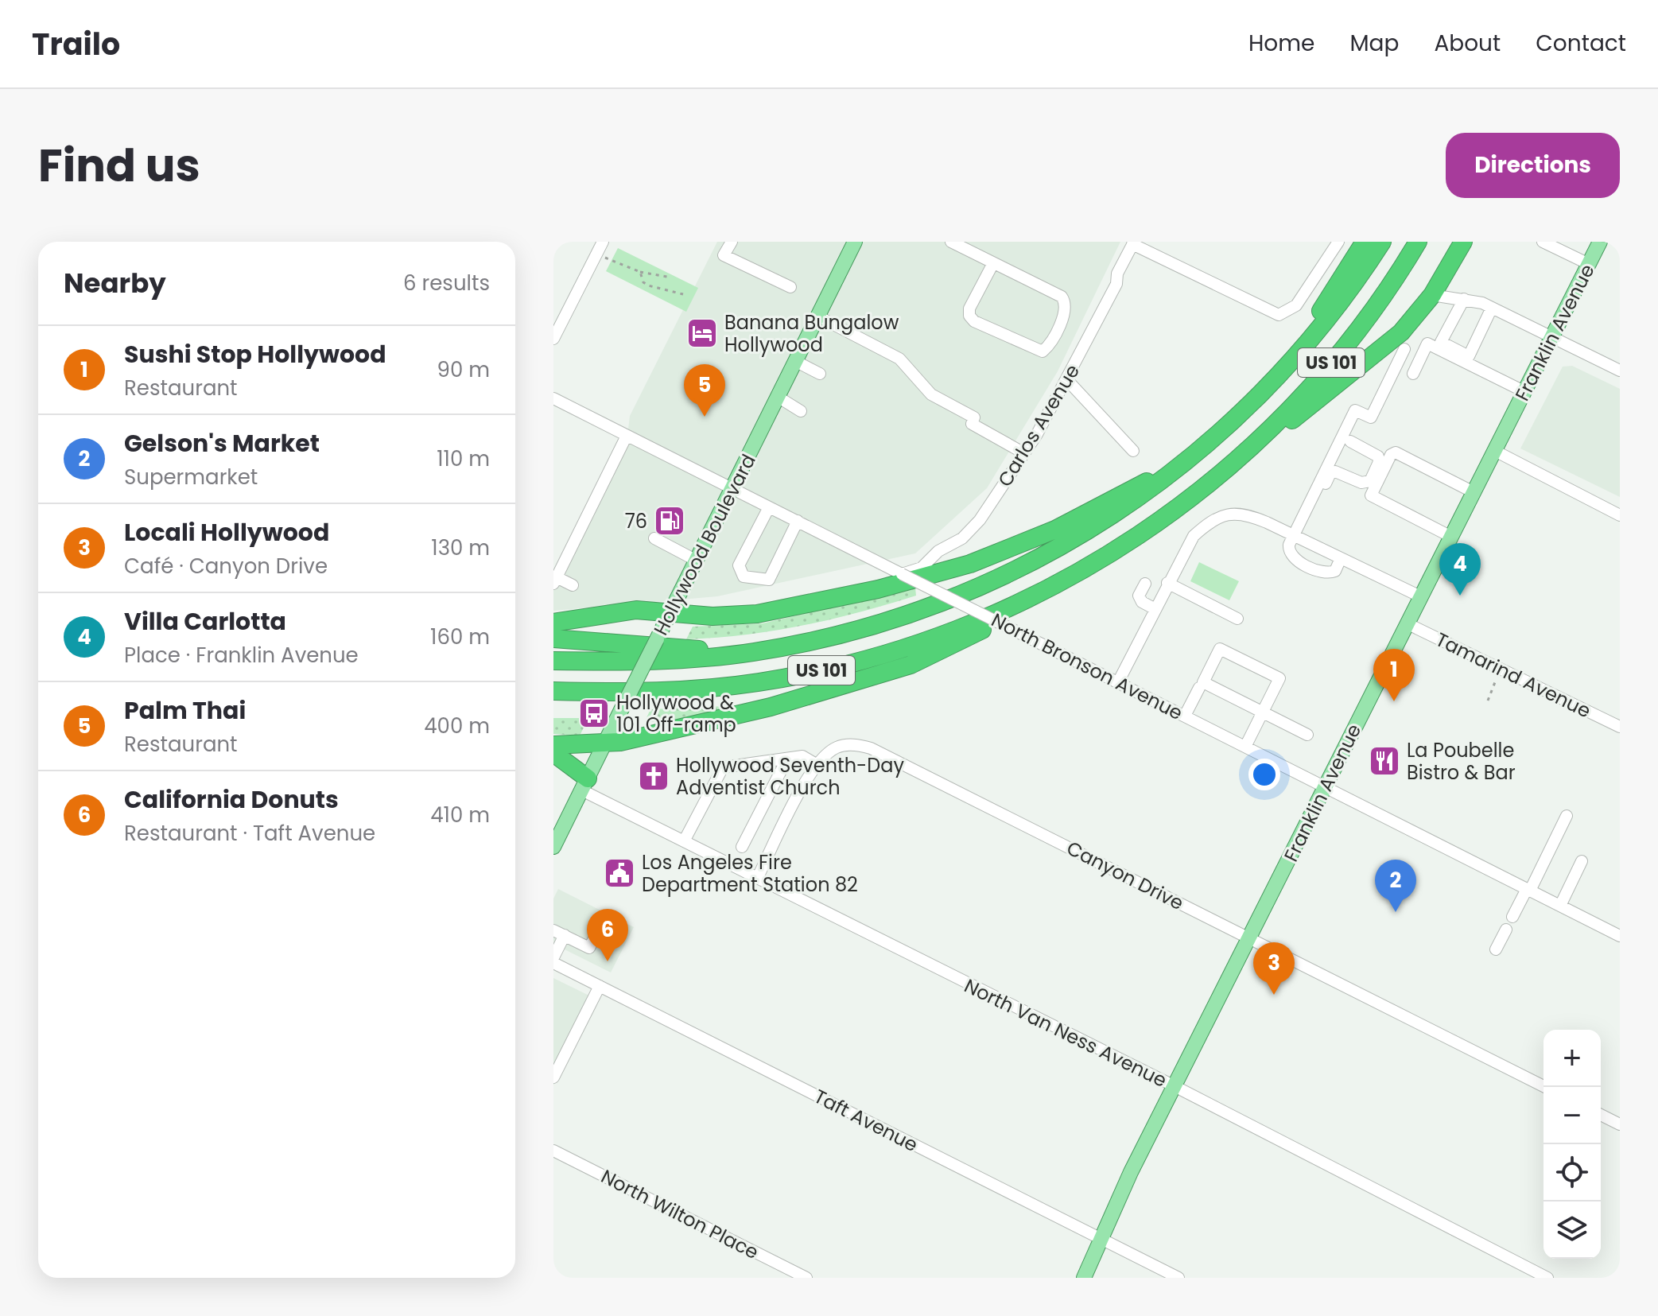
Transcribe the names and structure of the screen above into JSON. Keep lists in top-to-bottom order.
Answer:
{
  "streets": {
    "highway": ["US 101"],
    "main road": ["Franklin Avenue", "Hollywood Boulevard"],
    "street": [
      "Carlos Avenue",
      "North Bronson Avenue",
      "Tamarind Avenue",
      "Canyon Drive",
      "North Van Ness Avenue",
      "Taft Avenue",
      "North Wilton Place"
    ]
  },
  "crossings": [
    ["Franklin Avenue", "North Bronson Avenue"],
    ["Franklin Avenue", "Tamarind Avenue"],
    ["Franklin Avenue", "Canyon Drive"],
    ["Franklin Avenue", "North Van Ness Avenue"],
    ["Franklin Avenue", "Taft Avenue"],
    ["Carlos Avenue", "North Bronson Avenue"],
    ["Hollywood Boulevard", "North Bronson Avenue"],
    ["Hollywood Boulevard", "North Van Ness Avenue"],
    ["Canyon Drive", "North Van Ness Avenue"]
  ],
  "places": {
    "hotel": ["Banana Bungalow Hollywood"],
    "fuel station": ["76"],
    "bus stop": ["Hollywood & 101 Off-ramp"],
    "restaurant": ["La Poubelle Bistro & Bar"],
    "church": ["Hollywood Seventh-Day Adventist Church"],
    "public building": ["Los Angeles Fire Department Station 82"]
  },
  "page": {
    "header": "Trailo",
    "nav": [
      "Home",
      "Map",
      "About",
      "Contact"
    ],
    "title": "Find us",
    "buttons": "Directions",
    "heading": ["Nearby", "6 results"],
    "list": [
      {
        "mark": "1",
        "name": "Sushi Stop Hollywood",
        "note": "Restaurant",
        "value": "90 m"
      },
      {
        "mark": "2",
        "name": "Gelson's Market",
        "note": "Supermarket",
        "value": "110 m"
      },
      {
        "mark": "3",
        "name": "Locali Hollywood",
        "note": "Café · Canyon Drive",
        "value": "130 m"
      },
      {
        "mark": "4",
        "name": "Villa Carlotta",
        "note": "Place · Franklin Avenue",
        "value": "160 m"
      },
      {
        "mark": "5",
        "name": "Palm Thai",
        "note": "Restaurant",
        "value": "400 m"
      },
      {
        "mark": "6",
        "name": "California Donuts",
        "note": "Restaurant · Taft Avenue",
        "value": "410 m"
      }
    ],
    "pins": [
      "5",
      "4",
      "1",
      "2",
      "6",
      "3"
    ],
    "map_buttons": ["+", "−"]
  }
}
